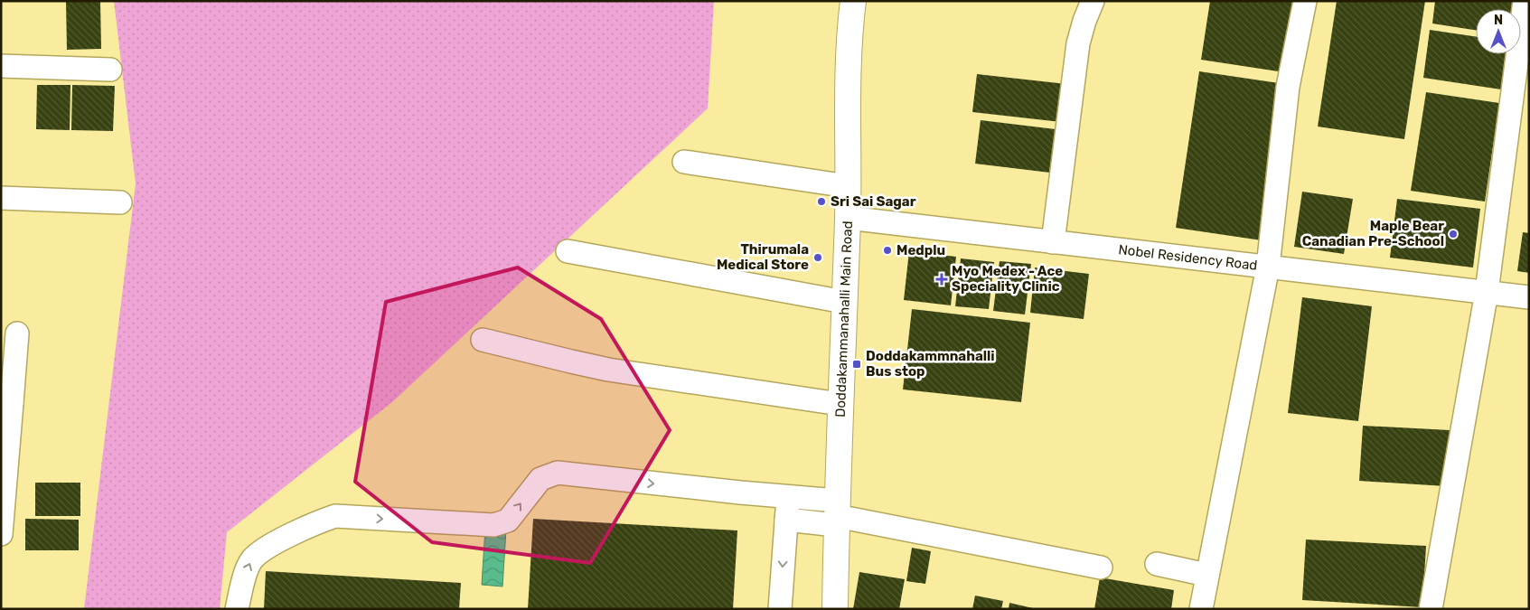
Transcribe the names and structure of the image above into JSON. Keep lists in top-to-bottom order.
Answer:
{
  "streets": {
    "street": ["Nobel Residency Road", "Doddakammanahalli Main Road"]
  },
  "crossings": [
    ["Nobel Residency Road", "Doddakammanahalli Main Road"]
  ],
  "places": {
    "other": [
      "Sri Sai Sagar",
      "Maple Bear Canadian Pre-School",
      "Medplu",
      "Thirumala Medical Store"
    ],
    "health": ["Myo Medex - Ace Speciality Clinic"],
    "transit": ["Doddakammnahalli Bus stop"]
  },
  "north": "top"
}
